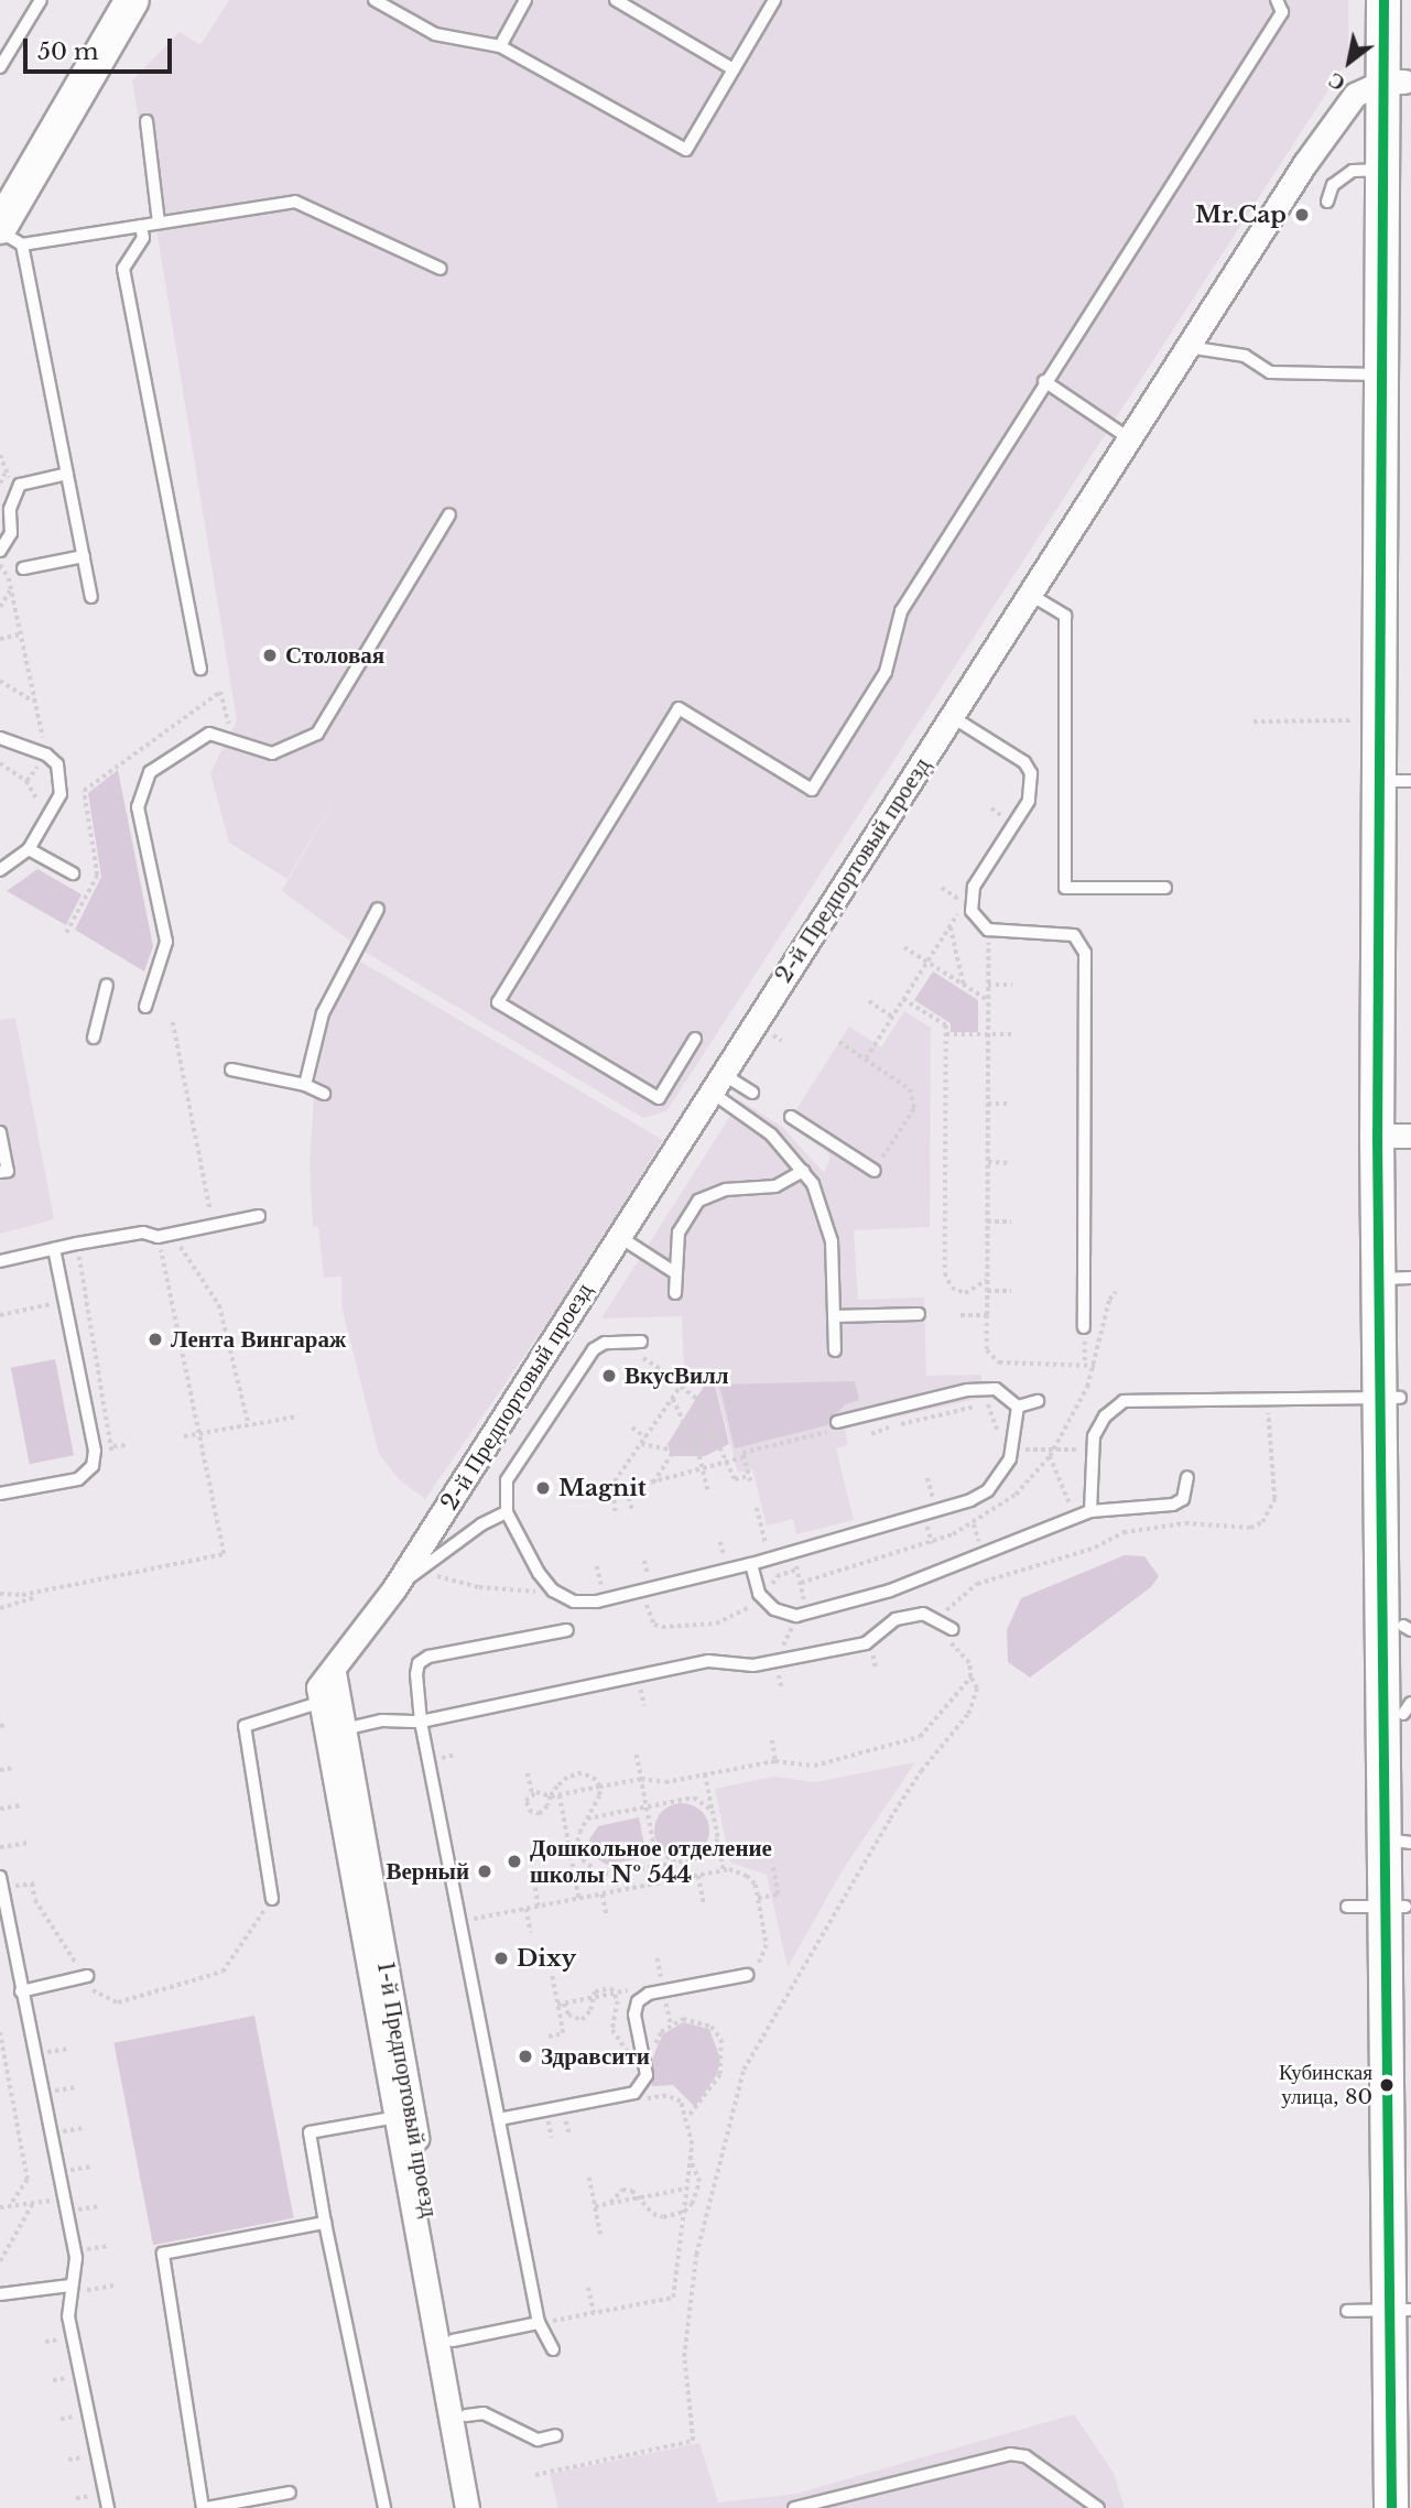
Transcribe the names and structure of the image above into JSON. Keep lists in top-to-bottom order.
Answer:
{
  "streets": {
    "street": ["2-й Предпортовый проезд", "1-й Предпортовый проезд"]
  },
  "crossings": [
    ["2-й Предпортовый проезд", "1-й Предпортовый проезд"]
  ],
  "places": [
    "Mr.Cap",
    "Столовая",
    "Лента Вингараж",
    "ВкусВилл",
    "Magnit",
    "Дошкольное отделение школы № 544",
    "Верный",
    "Dixy",
    "Здравсити",
    "Кубинская улица, 80"
  ],
  "scale_bar": "50 m",
  "north": "bottom left"
}
